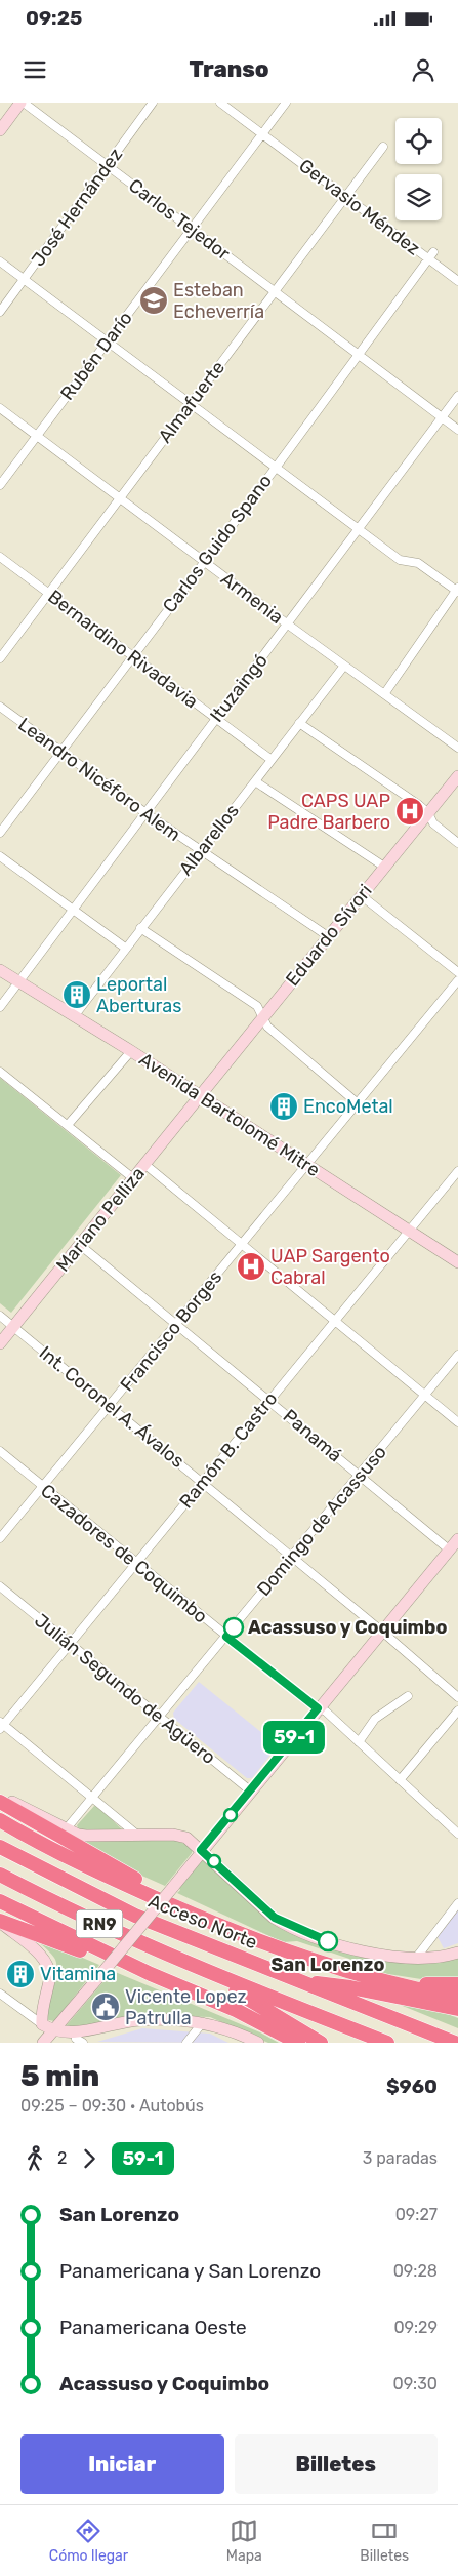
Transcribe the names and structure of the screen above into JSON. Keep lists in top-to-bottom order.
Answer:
{
  "streets": {
    "highway": ["Acceso Norte", "RN9"],
    "street": [
      "José Hernández",
      "Gervasio Méndez",
      "Carlos Tejedor",
      "Rubén Darío",
      "Almafuerte",
      "Carlos Guido Spano",
      "Armenia",
      "Bernardino Rivadavia",
      "Ituzaingó",
      "Leandro Nicéforo Alem",
      "Albarellos",
      "Eduardo Sívori",
      "Avenida Bartolomé Mitre",
      "Mariano Pelliza",
      "Francisco Borges",
      "Int. Coronel A. Ávalos",
      "Panamá",
      "Ramón B. Castro",
      "Domingo de Acassuso",
      "Cazadores de Coquimbo",
      "Julián Segundo de Agüero"
    ]
  },
  "crossings": [
    ["José Hernández", "Carlos Tejedor"],
    ["Gervasio Méndez", "Rubén Darío"],
    ["Gervasio Méndez", "Almafuerte"],
    ["Gervasio Méndez", "Carlos Guido Spano"],
    ["Carlos Tejedor", "Rubén Darío"],
    ["Carlos Tejedor", "Almafuerte"],
    ["Carlos Tejedor", "Carlos Guido Spano"],
    ["Carlos Tejedor", "Ituzaingó"],
    ["Rubén Darío", "Armenia"],
    ["Almafuerte", "Armenia"],
    ["Almafuerte", "Bernardino Rivadavia"],
    ["Carlos Guido Spano", "Armenia"],
    ["Carlos Guido Spano", "Bernardino Rivadavia"],
    ["Carlos Guido Spano", "Leandro Nicéforo Alem"],
    ["Armenia", "Ituzaingó"],
    ["Armenia", "Albarellos"],
    ["Bernardino Rivadavia", "Ituzaingó"],
    ["Bernardino Rivadavia", "Albarellos"],
    ["Ituzaingó", "Leandro Nicéforo Alem"],
    ["Ituzaingó", "Avenida Bartolomé Mitre"],
    ["Leandro Nicéforo Alem", "Albarellos"],
    ["Leandro Nicéforo Alem", "Eduardo Sívori"],
    ["Albarellos", "Avenida Bartolomé Mitre"],
    ["Eduardo Sívori", "Avenida Bartolomé Mitre"],
    ["Eduardo Sívori", "Mariano Pelliza"],
    ["Avenida Bartolomé Mitre", "Mariano Pelliza"],
    ["Avenida Bartolomé Mitre", "Francisco Borges"],
    ["Avenida Bartolomé Mitre", "Ramón B. Castro"],
    ["Mariano Pelliza", "Int. Coronel A. Ávalos"],
    ["Mariano Pelliza", "Panamá"],
    ["Francisco Borges", "Int. Coronel A. Ávalos"],
    ["Francisco Borges", "Panamá"],
    ["Francisco Borges", "Cazadores de Coquimbo"],
    ["Int. Coronel A. Ávalos", "Ramón B. Castro"],
    ["Int. Coronel A. Ávalos", "Domingo de Acassuso"],
    ["Panamá", "Ramón B. Castro"],
    ["Panamá", "Domingo de Acassuso"],
    ["Ramón B. Castro", "Cazadores de Coquimbo"],
    ["Ramón B. Castro", "Julián Segundo de Agüero"],
    ["Domingo de Acassuso", "Cazadores de Coquimbo"],
    ["Domingo de Acassuso", "Julián Segundo de Agüero"]
  ],
  "places": {
    "school or university": ["Esteban Echeverría"],
    "hospital": ["CAPS UAP Padre Barbero", "UAP Sargento Cabral"],
    "building": ["Leportal Aberturas", "EncoMetal", "Vitamina"],
    "other": ["Acassuso y Coquimbo", "San Lorenzo"],
    "public building": ["Vicente Lopez Patrulla"]
  },
  "lines": ["bus line 59-1"],
  "page": {
    "status": "09:25",
    "header": "Transo",
    "on_map": "59-1",
    "heading": ["5 min", "09:25 – 09:30 · Autobús", "$960"],
    "legs": ["2", "59-1", "3 paradas"],
    "list": [
      {
        "name": "San Lorenzo",
        "value": "09:27"
      },
      {
        "name": "Panamericana y San Lorenzo",
        "value": "09:28"
      },
      {
        "name": "Panamericana Oeste",
        "value": "09:29"
      },
      {
        "name": "Acassuso y Coquimbo",
        "value": "09:30"
      }
    ],
    "buttons": ["Iniciar", "Billetes"],
    "tabs": ["Cómo llegar", "Mapa", "Billetes"]
  }
}
